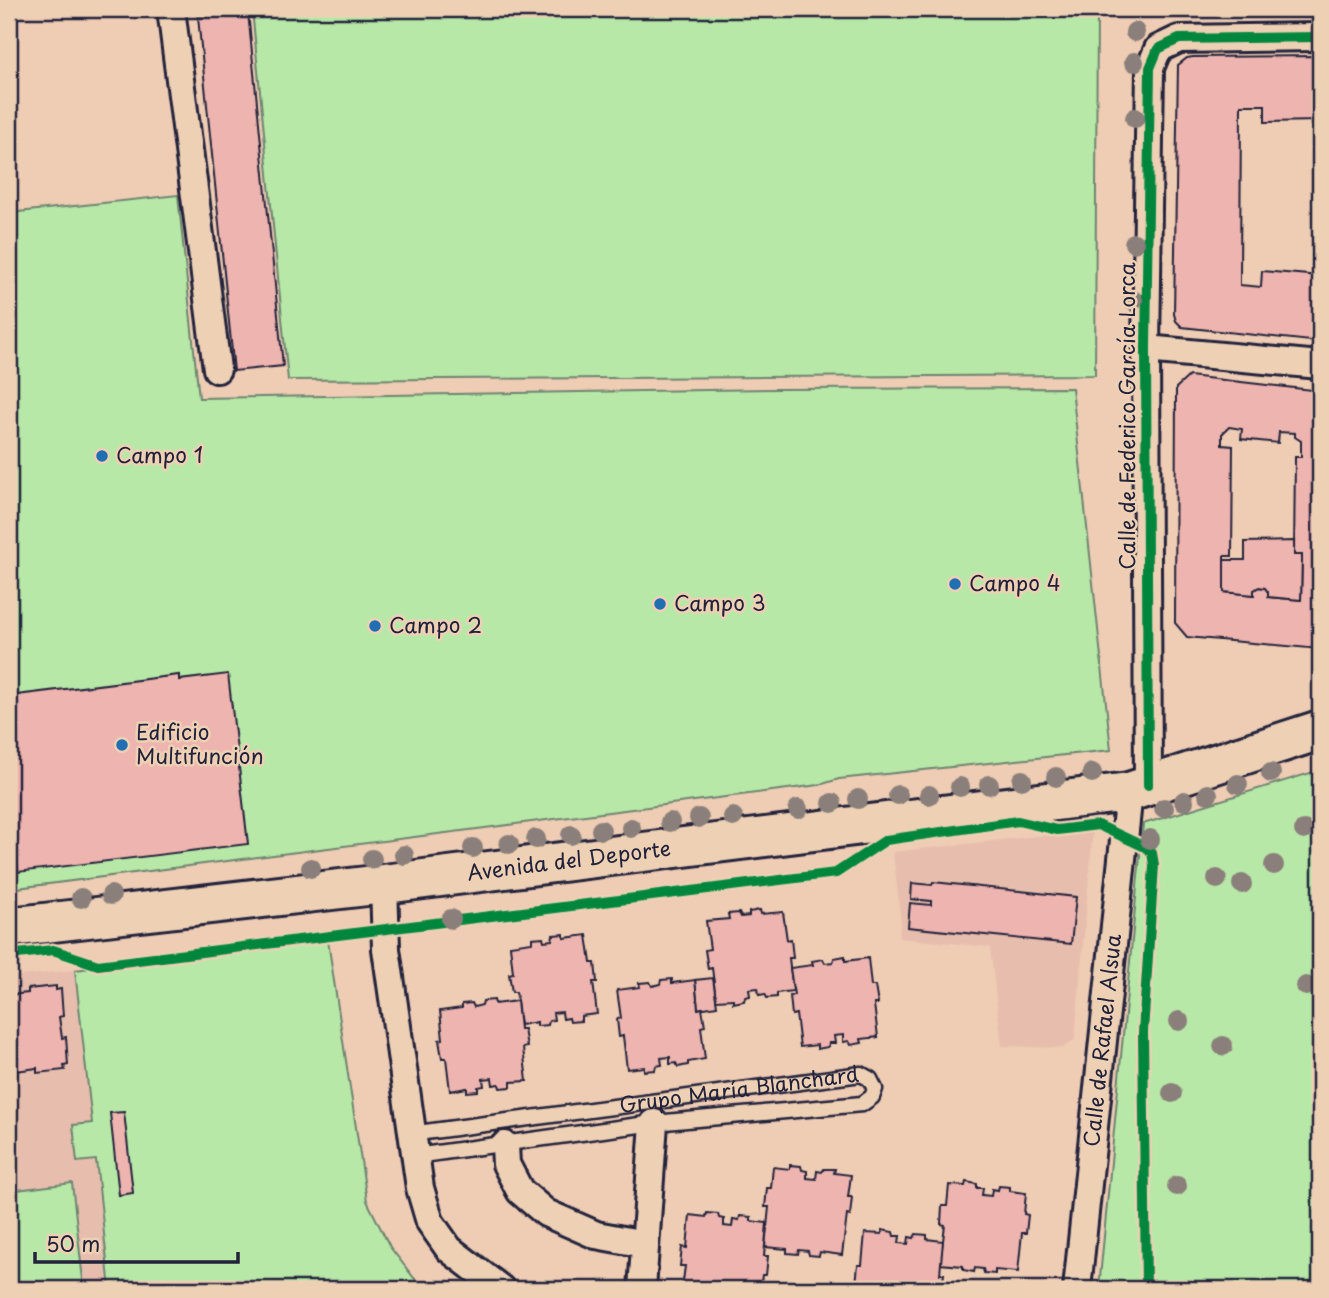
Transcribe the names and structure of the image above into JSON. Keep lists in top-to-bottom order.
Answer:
{
  "streets": {
    "main road": ["Avenida del Deporte"],
    "street": ["Calle de Federico García Lorca", "Calle de Rafael Alsua", "Grupo María Blanchard"]
  },
  "crossings": [
    ["Calle de Federico García Lorca", "Avenida del Deporte"],
    ["Calle de Federico García Lorca", "Calle de Rafael Alsua"],
    ["Avenida del Deporte", "Calle de Rafael Alsua"]
  ],
  "places": [
    "Campo 1",
    "Campo 4",
    "Campo 3",
    "Campo 2",
    "Edificio Multifunción"
  ],
  "scale_bar": "50 m"
}
